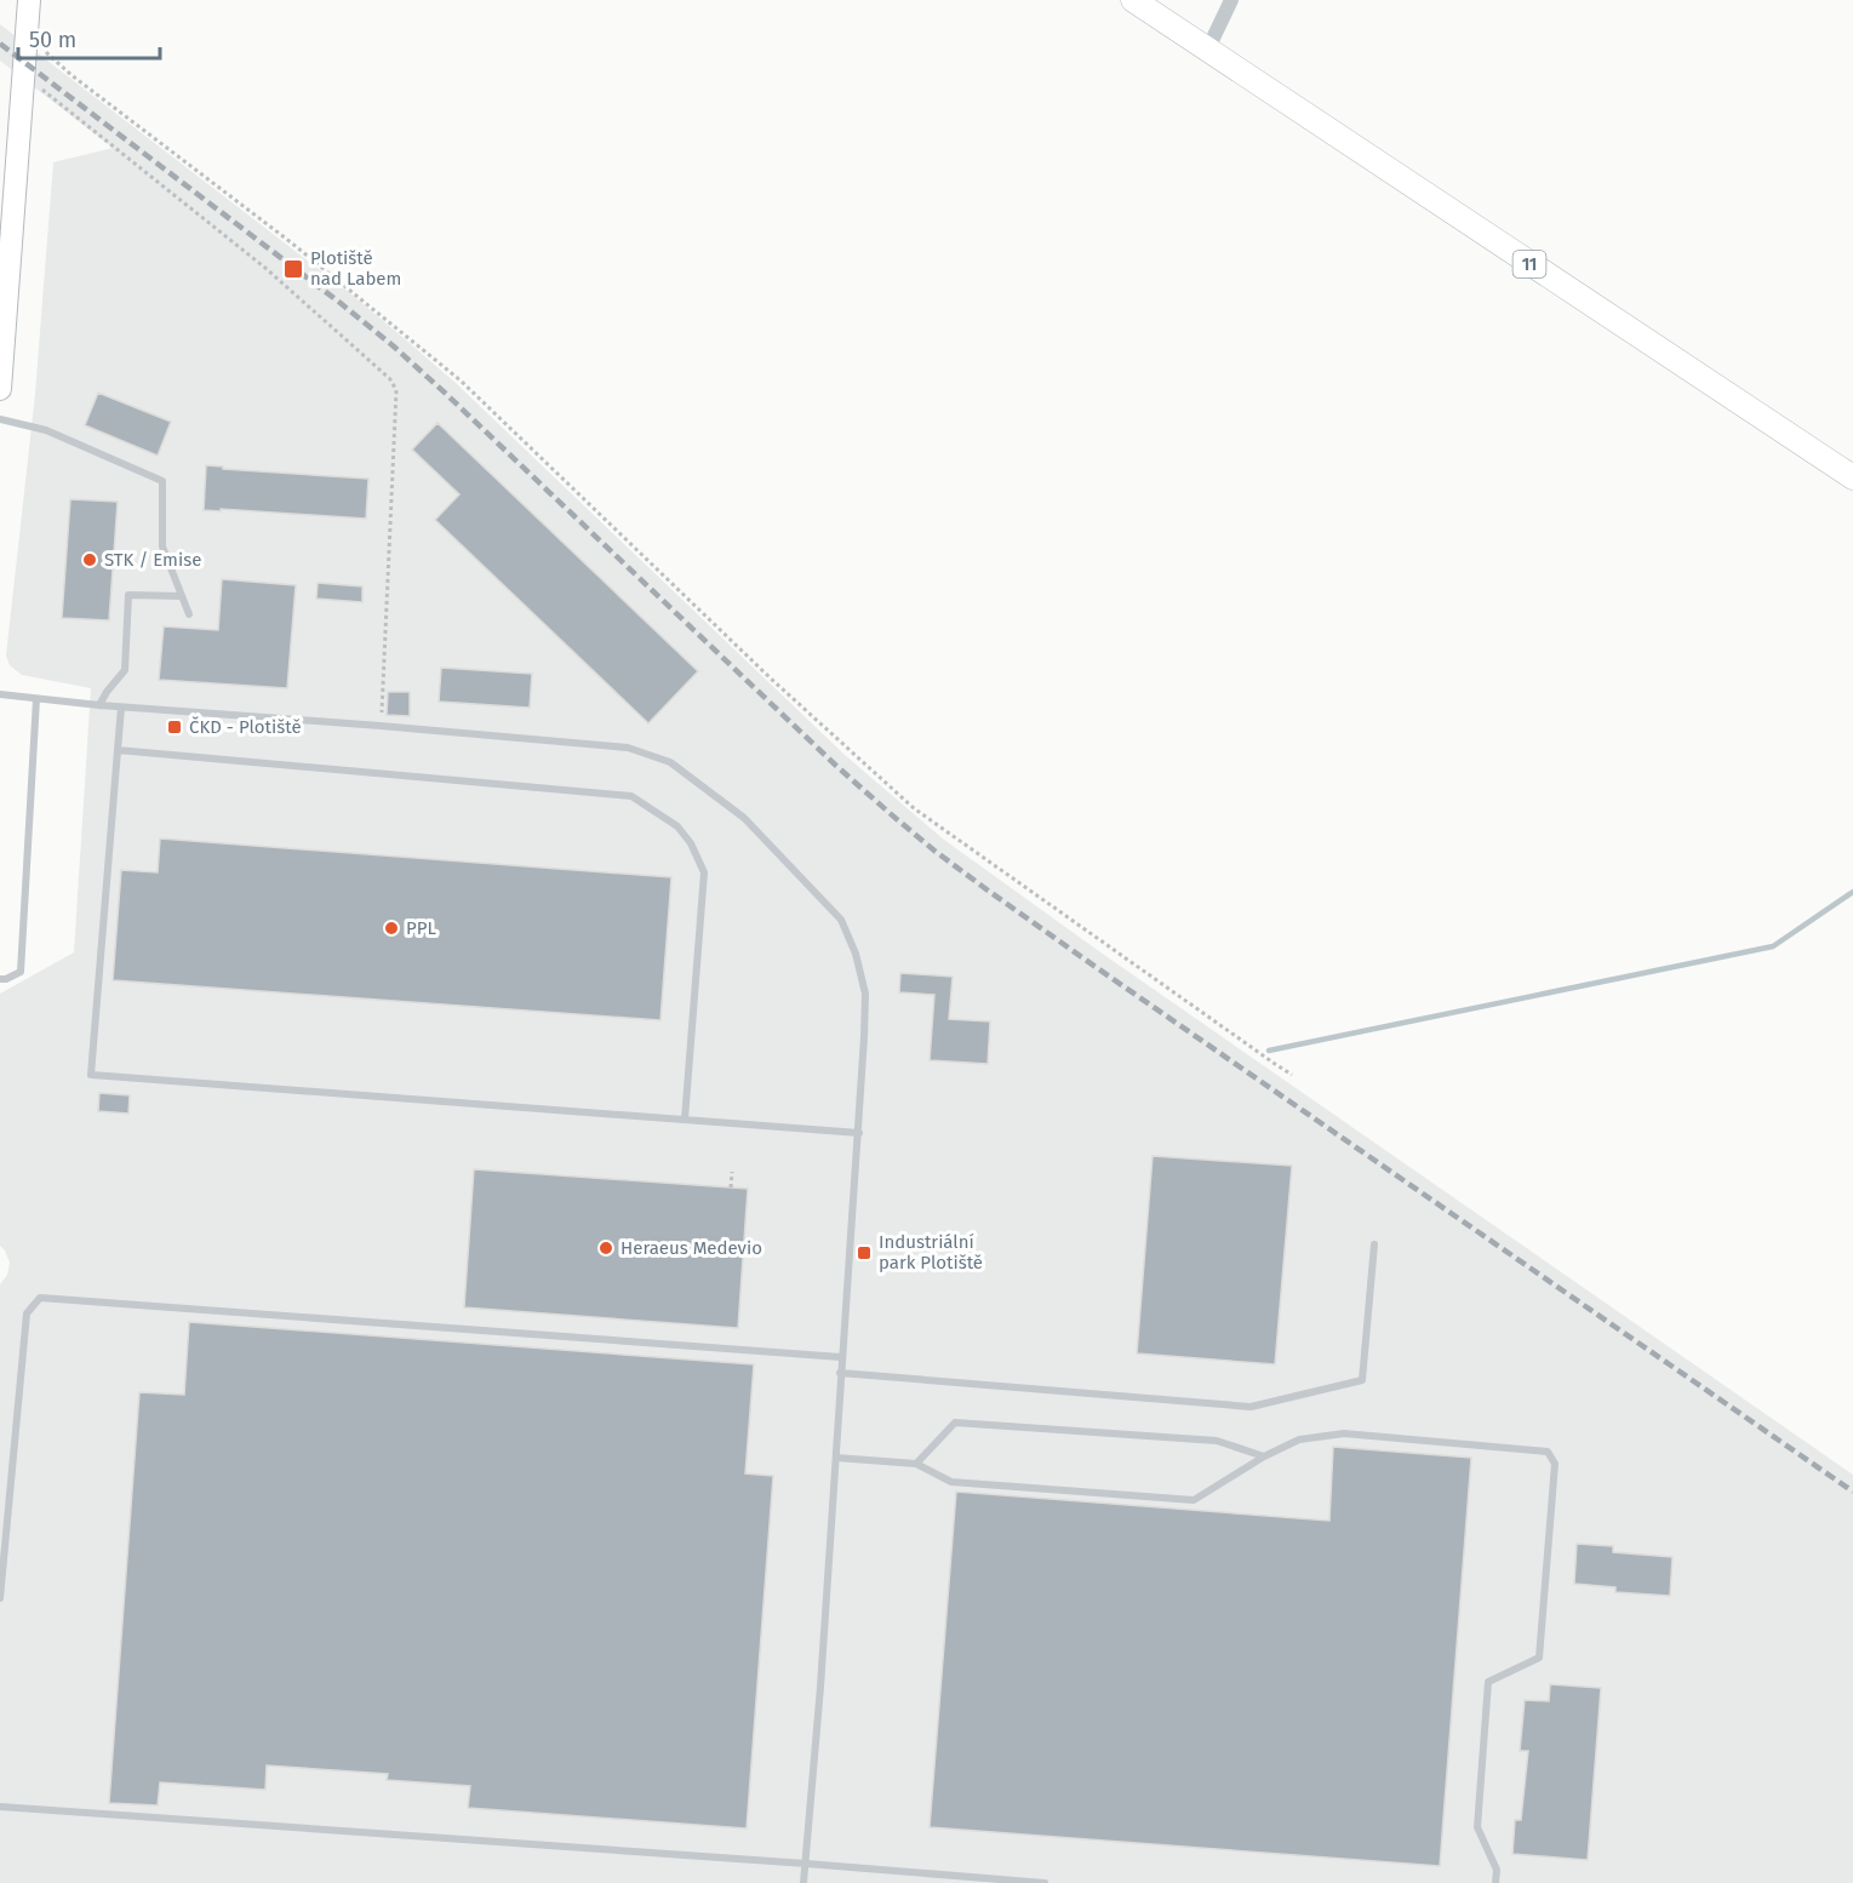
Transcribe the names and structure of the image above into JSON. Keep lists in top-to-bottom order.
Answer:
{
  "streets": {
    "main road": ["11"]
  },
  "places": {
    "transit": ["Plotiště nad Labem", "ČKD - Plotiště", "Industriální park Plotiště"],
    "other": ["STK / Emise", "PPL", "Heraeus Medevio"]
  },
  "scale_bar": "50 m"
}
